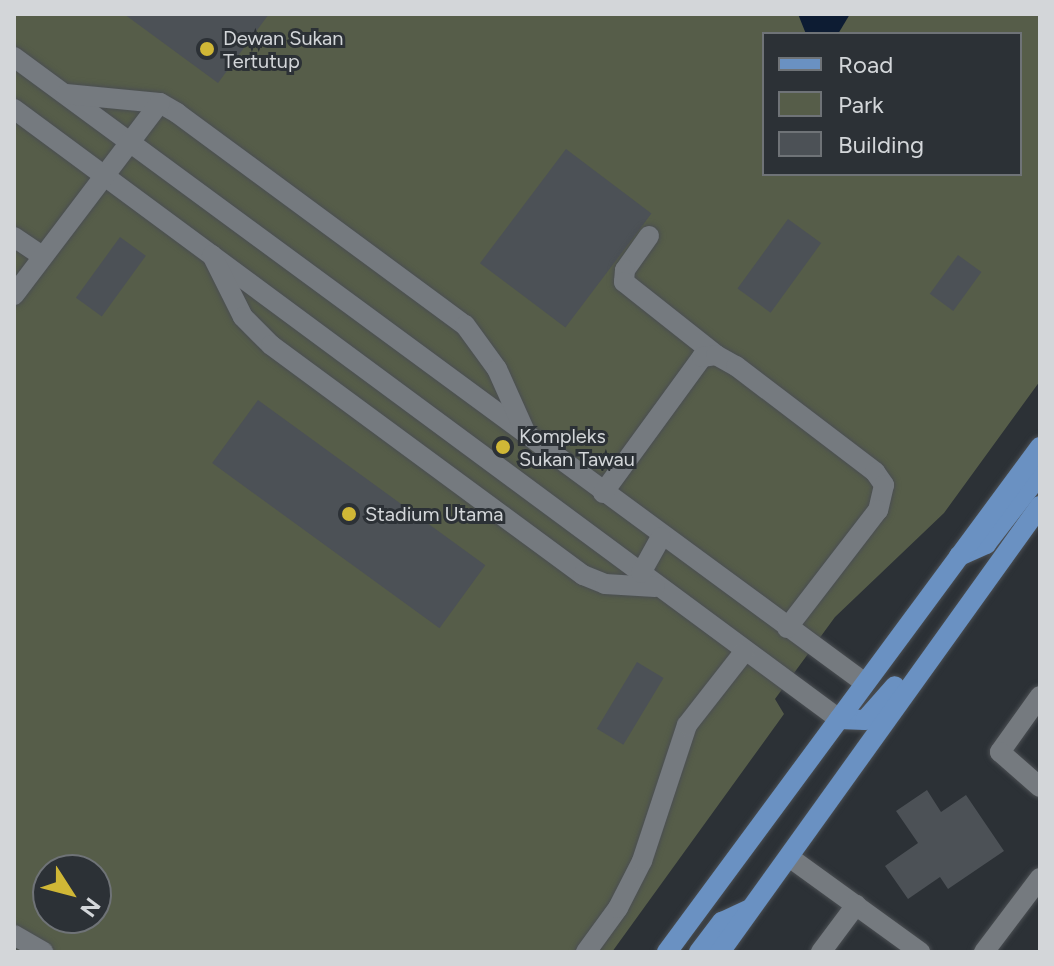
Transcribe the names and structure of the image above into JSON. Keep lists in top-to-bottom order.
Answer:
{
  "places": ["Dewan Sukan Tertutup", "Kompleks Sukan Tawau", "Stadium Utama"],
  "legend": ["Road", "Park", "Building"],
  "north": "bottom right"
}
